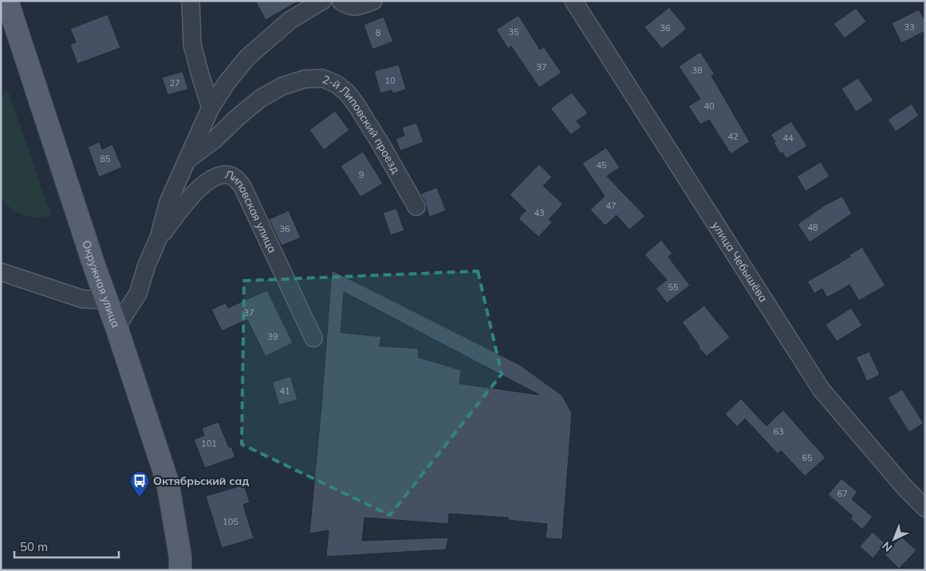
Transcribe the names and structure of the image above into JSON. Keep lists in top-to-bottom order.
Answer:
{
  "streets": {
    "main road": ["Окружная улица"],
    "street": ["2-й Липовский проезд", "Липовская улица", "улица Чебышёва"]
  },
  "places": {
    "bus stop": ["Октябрьский сад"]
  },
  "house_numbers": [
    "33",
    "36",
    "35",
    "8",
    "37",
    "38",
    "10",
    "27",
    "40",
    "42",
    "44",
    "85",
    "45",
    "9",
    "47",
    "43",
    "48",
    "36",
    "55",
    "37",
    "39",
    "41",
    "63",
    "101",
    "65",
    "67",
    "105"
  ],
  "scale_bar": "50 m",
  "north": "bottom left"
}
